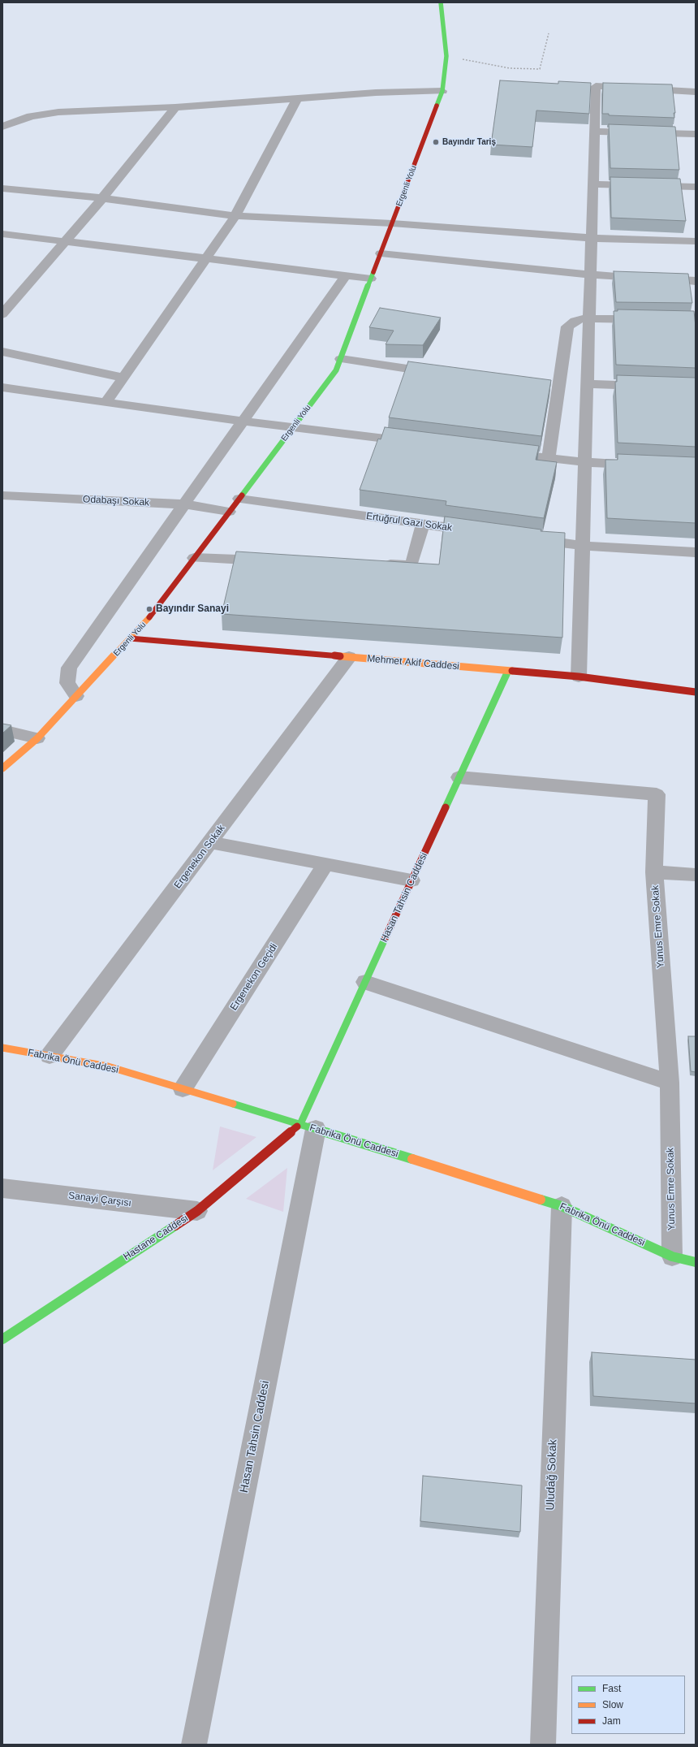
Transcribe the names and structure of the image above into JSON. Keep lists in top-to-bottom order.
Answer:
{
  "streets": {
    "street": [
      "Ergenli Yolu",
      "Odabaşı Sokak",
      "Ertuğrul Gazi Sokak",
      "Mehmet Akif Caddesi",
      "Ergenekon Sokak",
      "Hasan Tahsin Caddesi",
      "Yunus Emre Sokak",
      "Ergenekon Geçidi",
      "Fabrika Önü Caddesi",
      "Sanayi Çarşısı",
      "Hastane Caddesi",
      "Uludağ Sokak"
    ]
  },
  "crossings": [
    ["Ergenli Yolu", "Odabaşı Sokak"],
    ["Ergenli Yolu", "Ertuğrul Gazi Sokak"],
    ["Ergenli Yolu", "Mehmet Akif Caddesi"],
    ["Mehmet Akif Caddesi", "Ergenekon Sokak"],
    ["Mehmet Akif Caddesi", "Hasan Tahsin Caddesi"],
    ["Ergenekon Sokak", "Fabrika Önü Caddesi"],
    ["Hasan Tahsin Caddesi", "Yunus Emre Sokak"],
    ["Hasan Tahsin Caddesi", "Fabrika Önü Caddesi"],
    ["Hasan Tahsin Caddesi", "Hastane Caddesi"],
    ["Yunus Emre Sokak", "Fabrika Önü Caddesi"],
    ["Ergenekon Geçidi", "Fabrika Önü Caddesi"],
    ["Fabrika Önü Caddesi", "Hastane Caddesi"],
    ["Fabrika Önü Caddesi", "Uludağ Sokak"],
    ["Sanayi Çarşısı", "Hastane Caddesi"]
  ],
  "places": ["Bayındır Tariş", "Bayındır Sanayi"],
  "legend": ["Fast", "Slow", "Jam"]
}
